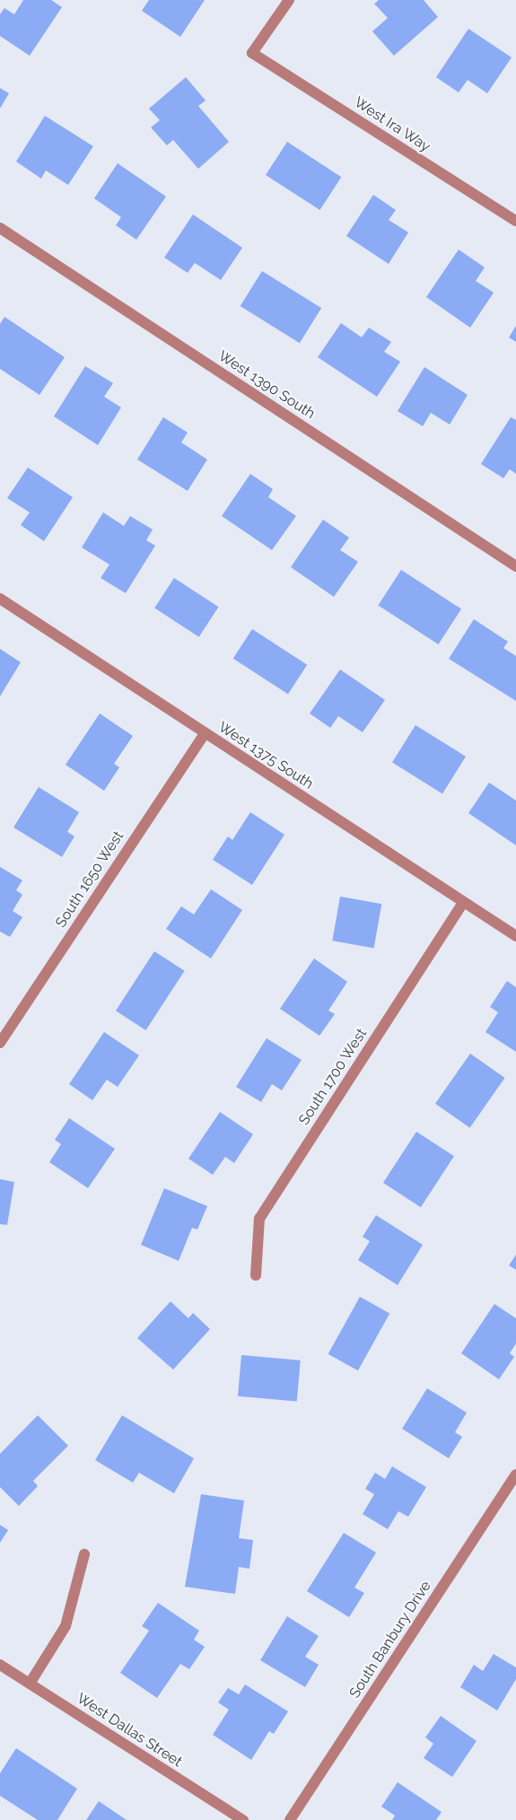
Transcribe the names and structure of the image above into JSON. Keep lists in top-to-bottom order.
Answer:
{
  "streets": {
    "street": [
      "West Ira Way",
      "West 1390 South",
      "West 1375 South",
      "South 1650 West",
      "South 1700 West",
      "South Banbury Drive",
      "West Dallas Street"
    ]
  },
  "crossings": [
    ["West 1375 South", "South 1650 West"],
    ["West 1375 South", "South 1700 West"]
  ]
}
